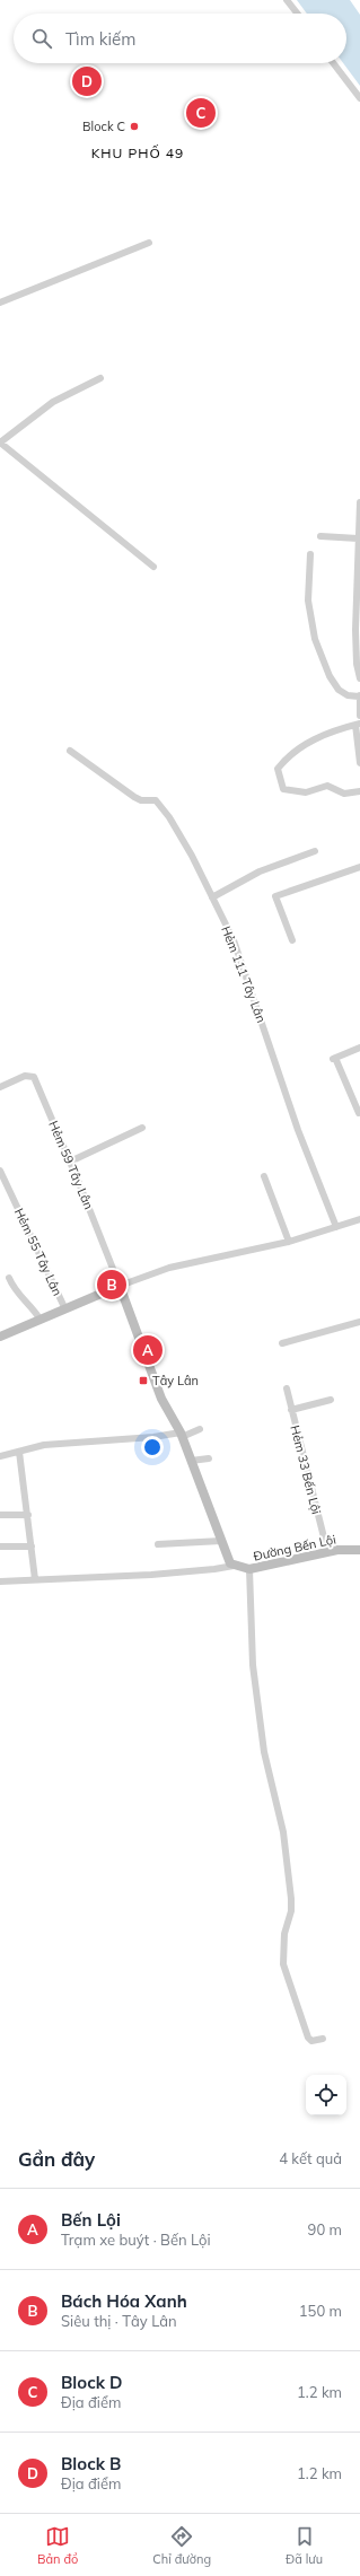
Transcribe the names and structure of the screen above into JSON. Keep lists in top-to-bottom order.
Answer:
{
  "streets": {
    "street": [
      "Hẻm 111 Tây Lân",
      "Hẻm 59 Tây Lân",
      "Hẻm 55 Tây Lân",
      "Hẻm 33 Bến Lội",
      "Đường Bến Lội"
    ]
  },
  "crossings": [
    ["Hẻm 33 Bến Lội", "Đường Bến Lội"]
  ],
  "districts": ["KHU PHỐ 49"],
  "places": {
    "other": ["Block C"],
    "transit": ["Tây Lân"]
  },
  "page": {
    "search": "Tìm kiếm",
    "pins": [
      "D",
      "C",
      "B",
      "A"
    ],
    "heading": ["Gần đây", "4 kết quả"],
    "list": [
      {
        "mark": "A",
        "name": "Bến Lội",
        "note": "Trạm xe buýt · Bến Lội",
        "value": "90 m"
      },
      {
        "mark": "B",
        "name": "Bách Hóa Xanh",
        "note": "Siêu thị · Tây Lân",
        "value": "150 m"
      },
      {
        "mark": "C",
        "name": "Block D",
        "note": "Địa điểm",
        "value": "1.2 km"
      },
      {
        "mark": "D",
        "name": "Block B",
        "note": "Địa điểm",
        "value": "1.2 km"
      }
    ],
    "nav": ["Bản đồ", "Chỉ đường", "Đã lưu"]
  }
}
